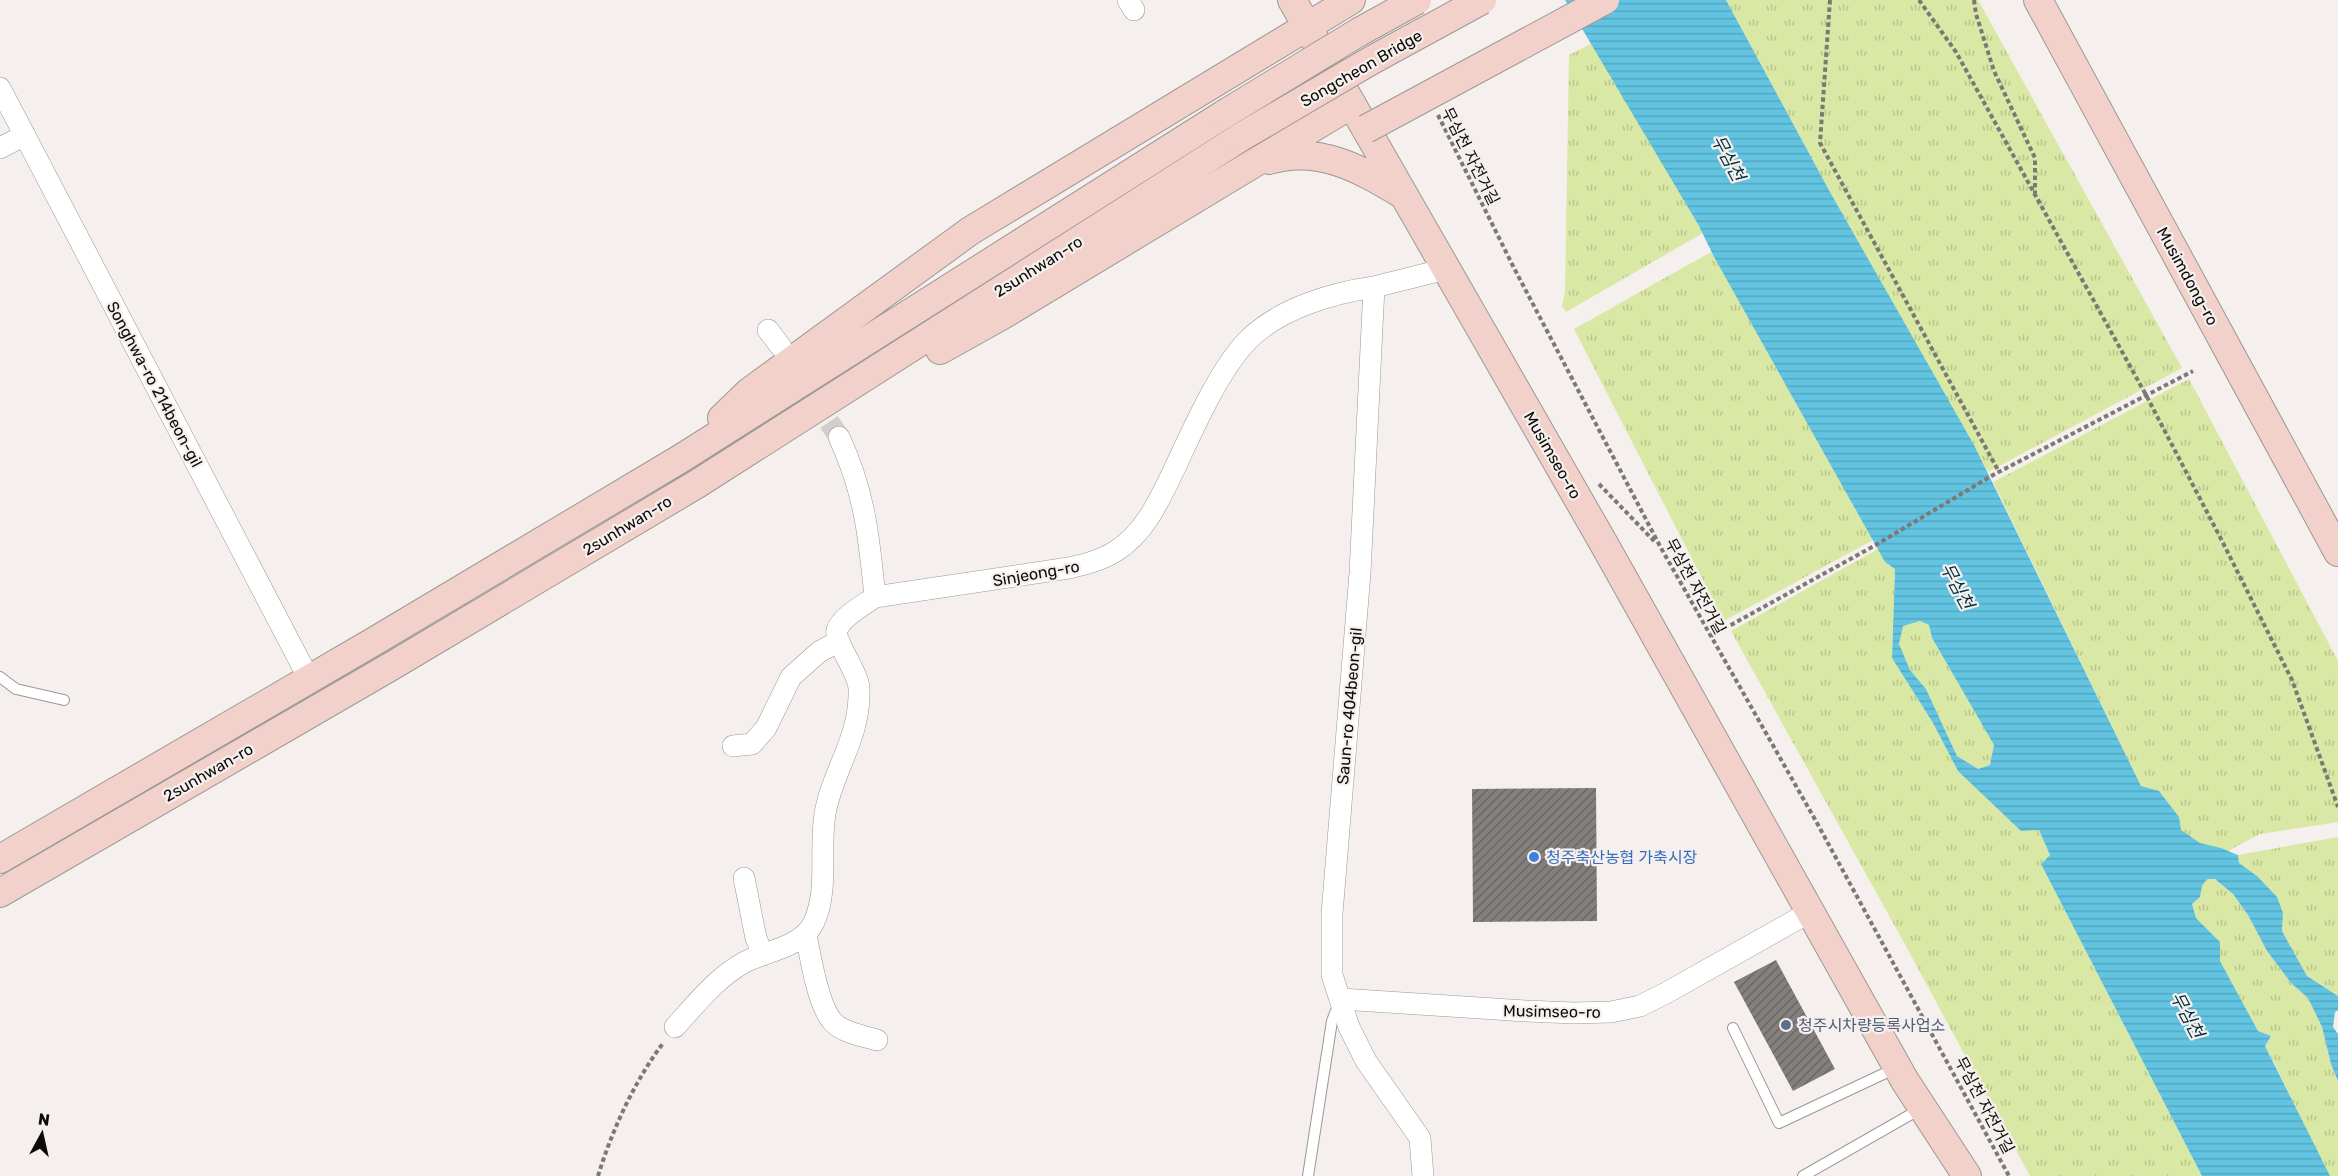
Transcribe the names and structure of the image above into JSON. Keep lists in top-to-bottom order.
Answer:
{
  "streets": {
    "street": [
      "Songcheon Bridge",
      "2sunhwan-ro",
      "Musimdong-ro",
      "Songhwa-ro 214beon-gil",
      "Musimseo-ro",
      "Sinjeong-ro",
      "Saun-ro 404beon-gil"
    ],
    "path": ["무심천 자전거길"]
  },
  "crossings": [
    ["Songcheon Bridge", "2sunhwan-ro"],
    ["2sunhwan-ro", "Songhwa-ro 214beon-gil"],
    ["Musimseo-ro", "Saun-ro 404beon-gil"],
    ["Sinjeong-ro", "Saun-ro 404beon-gil"]
  ],
  "water": ["무심천"],
  "places": ["청주축산농협 가축시장", "청주시차량등록사업소"],
  "north": "top"
}
